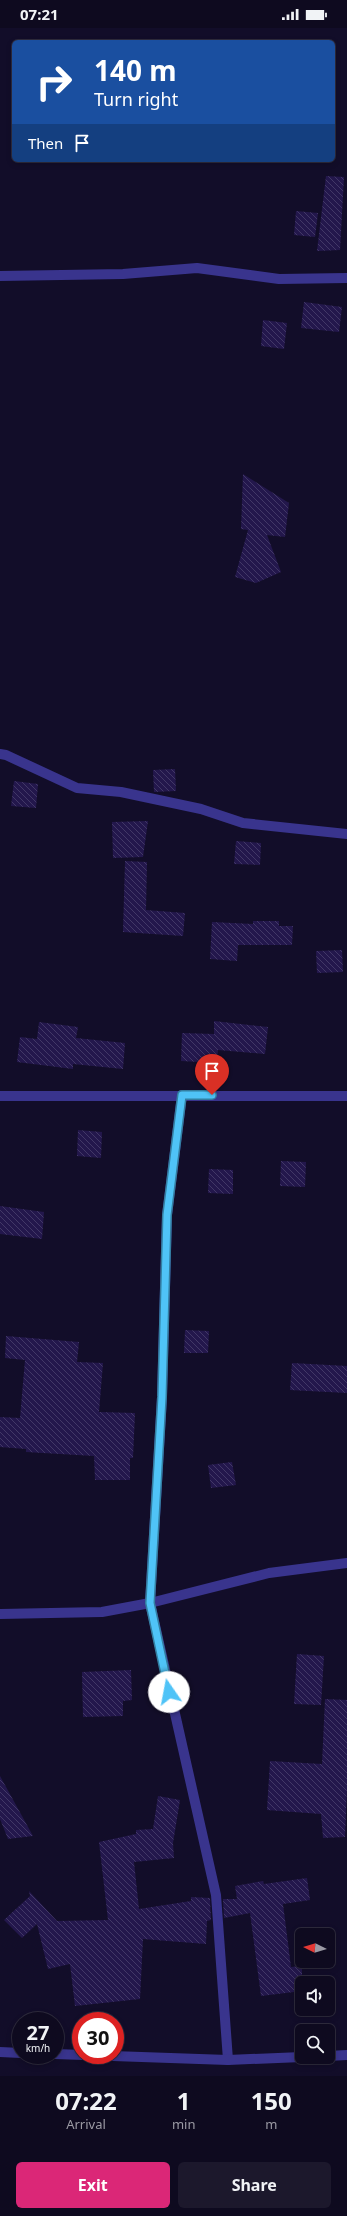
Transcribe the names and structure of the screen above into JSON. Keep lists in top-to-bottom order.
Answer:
{
  "north": "left",
  "page": {
    "status": "07:21",
    "turn": ["140 m", "Turn right"],
    "then": "Then",
    "speed": "27 km/h",
    "limit": "30",
    "eta": [
      "07:22",
      "Arrival",
      "1",
      "min",
      "150",
      "m"
    ],
    "buttons": ["Exit", "Share"]
  }
}
